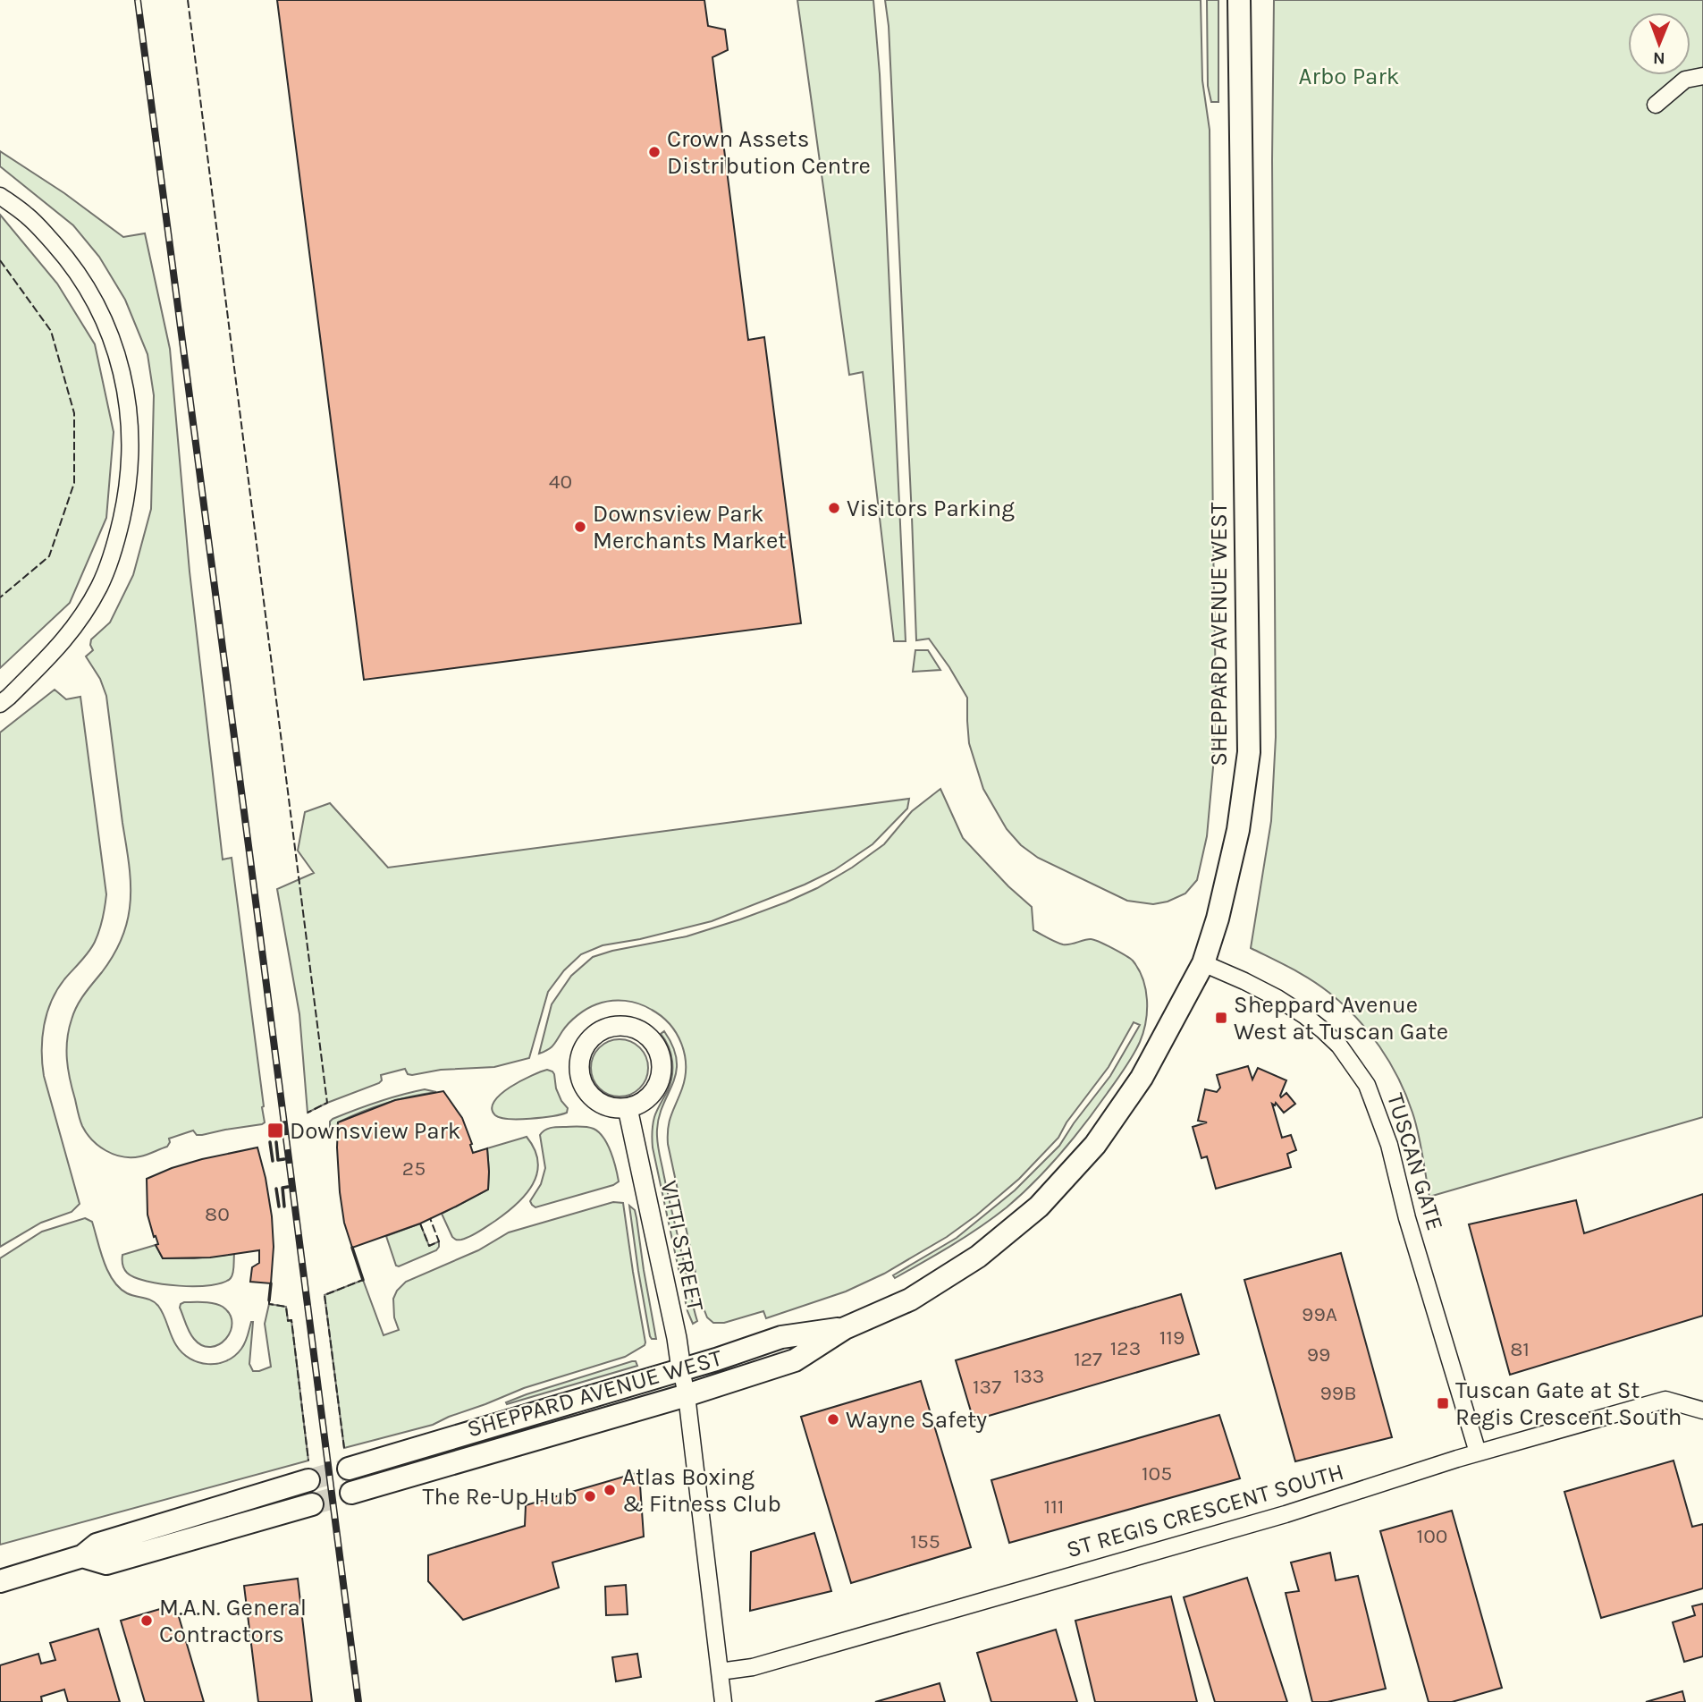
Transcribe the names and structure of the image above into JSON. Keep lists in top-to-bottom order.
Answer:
{
  "streets": {
    "main road": ["SHEPPARD AVENUE WEST"],
    "street": ["TUSCAN GATE", "VITTI STREET", "ST REGIS CRESCENT SOUTH"]
  },
  "crossings": [
    ["SHEPPARD AVENUE WEST", "TUSCAN GATE"],
    ["SHEPPARD AVENUE WEST", "VITTI STREET"],
    ["TUSCAN GATE", "ST REGIS CRESCENT SOUTH"],
    ["VITTI STREET", "ST REGIS CRESCENT SOUTH"]
  ],
  "parks": ["Arbo Park"],
  "places": {
    "other": [
      "Crown Assets Distribution Centre",
      "Visitors Parking",
      "Downsview Park Merchants Market",
      "Wayne Safety",
      "Atlas Boxing & Fitness Club",
      "The Re-Up Hub",
      "M.A.N. General Contractors"
    ],
    "transit": ["Sheppard Avenue West at Tuscan Gate", "Downsview Park", "Tuscan Gate at St Regis Crescent South"]
  },
  "house_numbers": [
    "40",
    "25",
    "80",
    "99A",
    "119",
    "123",
    "81",
    "99",
    "127",
    "133",
    "137",
    "99B",
    "105",
    "111",
    "100",
    "155"
  ],
  "north": "bottom"
}
